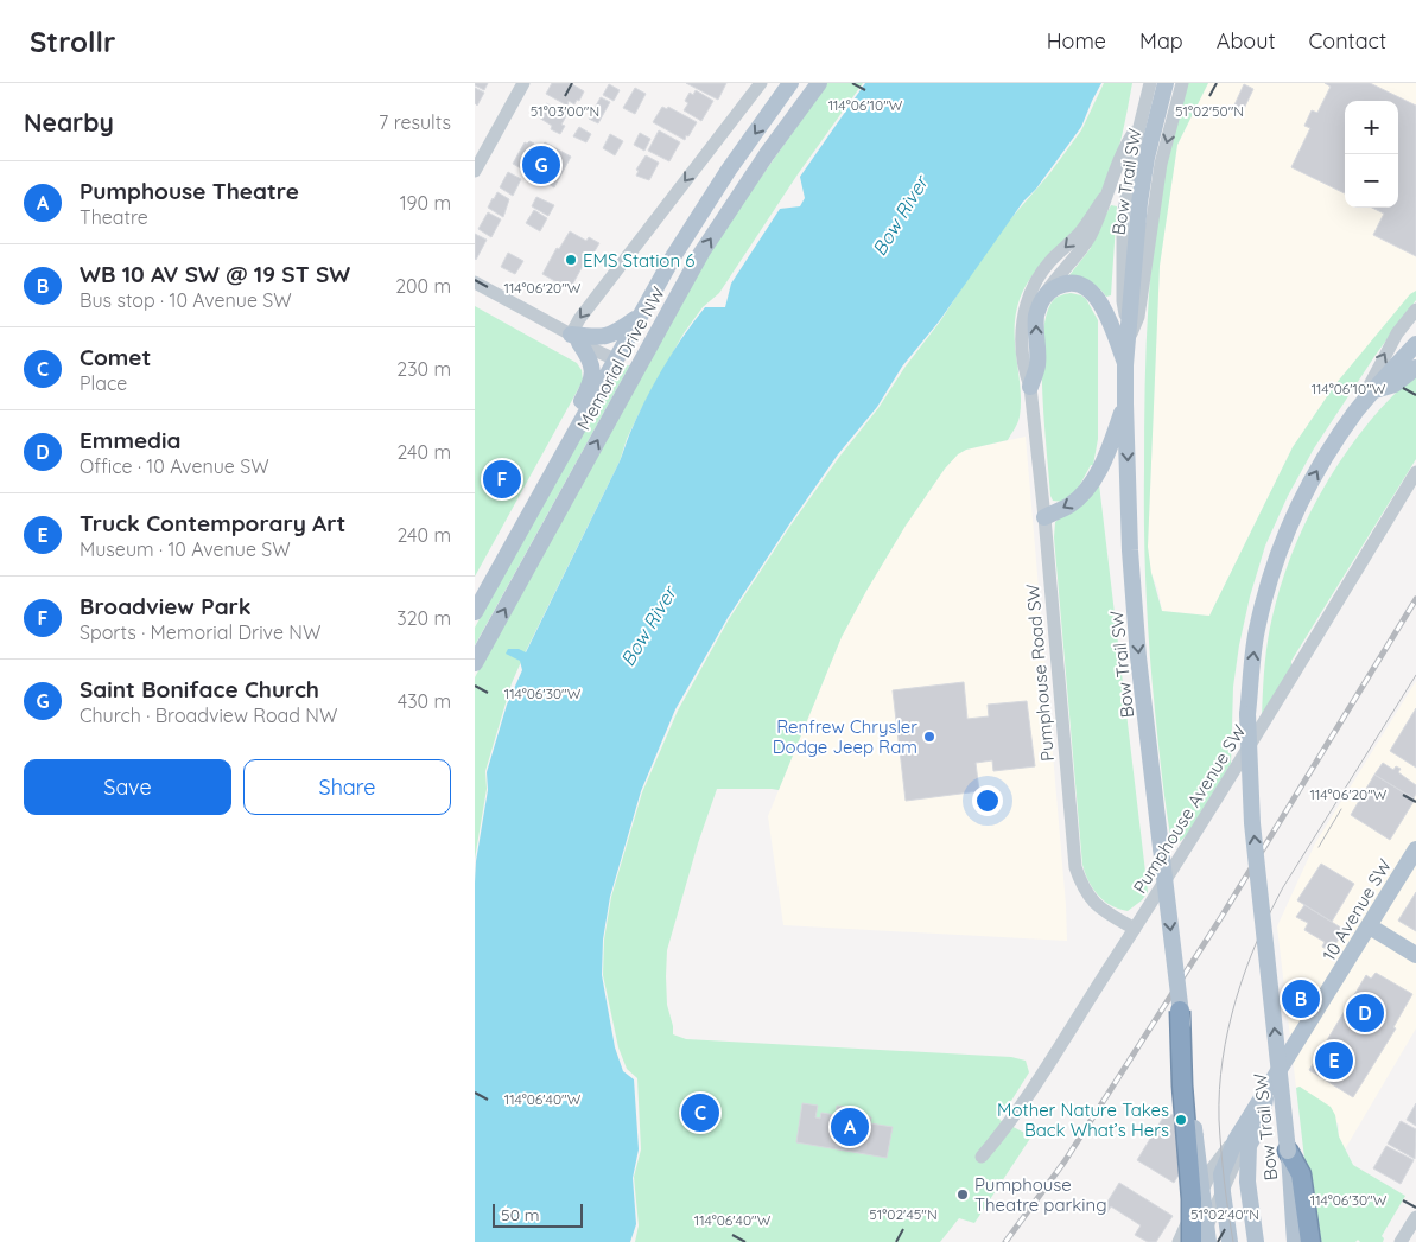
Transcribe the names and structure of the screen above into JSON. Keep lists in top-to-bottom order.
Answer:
{
  "streets": {
    "main road": ["Bow Trail SW", "Memorial Drive NW", "10 Avenue SW"],
    "street": ["Pumphouse Road SW", "Pumphouse Avenue SW"]
  },
  "crossings": [
    ["Pumphouse Road SW", "Pumphouse Avenue SW"]
  ],
  "water": ["Bow River"],
  "places": [
    "EMS Station 6",
    "Renfrew Chrysler Dodge Jeep Ram",
    "Mother Nature Takes Back What’s Hers",
    "Pumphouse Theatre parking"
  ],
  "scale_bar": "50 m",
  "page": {
    "header": "Strollr",
    "nav": [
      "Home",
      "Map",
      "About",
      "Contact"
    ],
    "heading": ["Nearby", "7 results"],
    "map_buttons": ["+", "−"],
    "pins": [
      "G",
      "F",
      "B",
      "D",
      "E",
      "C",
      "A"
    ],
    "list": [
      {
        "mark": "A",
        "name": "Pumphouse Theatre",
        "note": "Theatre",
        "value": "190 m"
      },
      {
        "mark": "B",
        "name": "WB 10 AV SW @ 19 ST SW",
        "note": "Bus stop · 10 Avenue SW",
        "value": "200 m"
      },
      {
        "mark": "C",
        "name": "Comet",
        "note": "Place",
        "value": "230 m"
      },
      {
        "mark": "D",
        "name": "Emmedia",
        "note": "Office · 10 Avenue SW",
        "value": "240 m"
      },
      {
        "mark": "E",
        "name": "Truck Contemporary Art",
        "note": "Museum · 10 Avenue SW",
        "value": "240 m"
      },
      {
        "mark": "F",
        "name": "Broadview Park",
        "note": "Sports · Memorial Drive NW",
        "value": "320 m"
      },
      {
        "mark": "G",
        "name": "Saint Boniface Church",
        "note": "Church · Broadview Road NW",
        "value": "430 m"
      }
    ],
    "buttons": ["Save", "Share"],
    "scale": "50 m"
  },
  "coordinates": [
    "114°06'10\"W",
    "51°03'00\"N",
    "51°02'50\"N",
    "114°06'20\"W",
    "114°06'30\"W",
    "114°06'40\"W",
    "51°02'45\"N",
    "51°02'40\"N"
  ]
}
